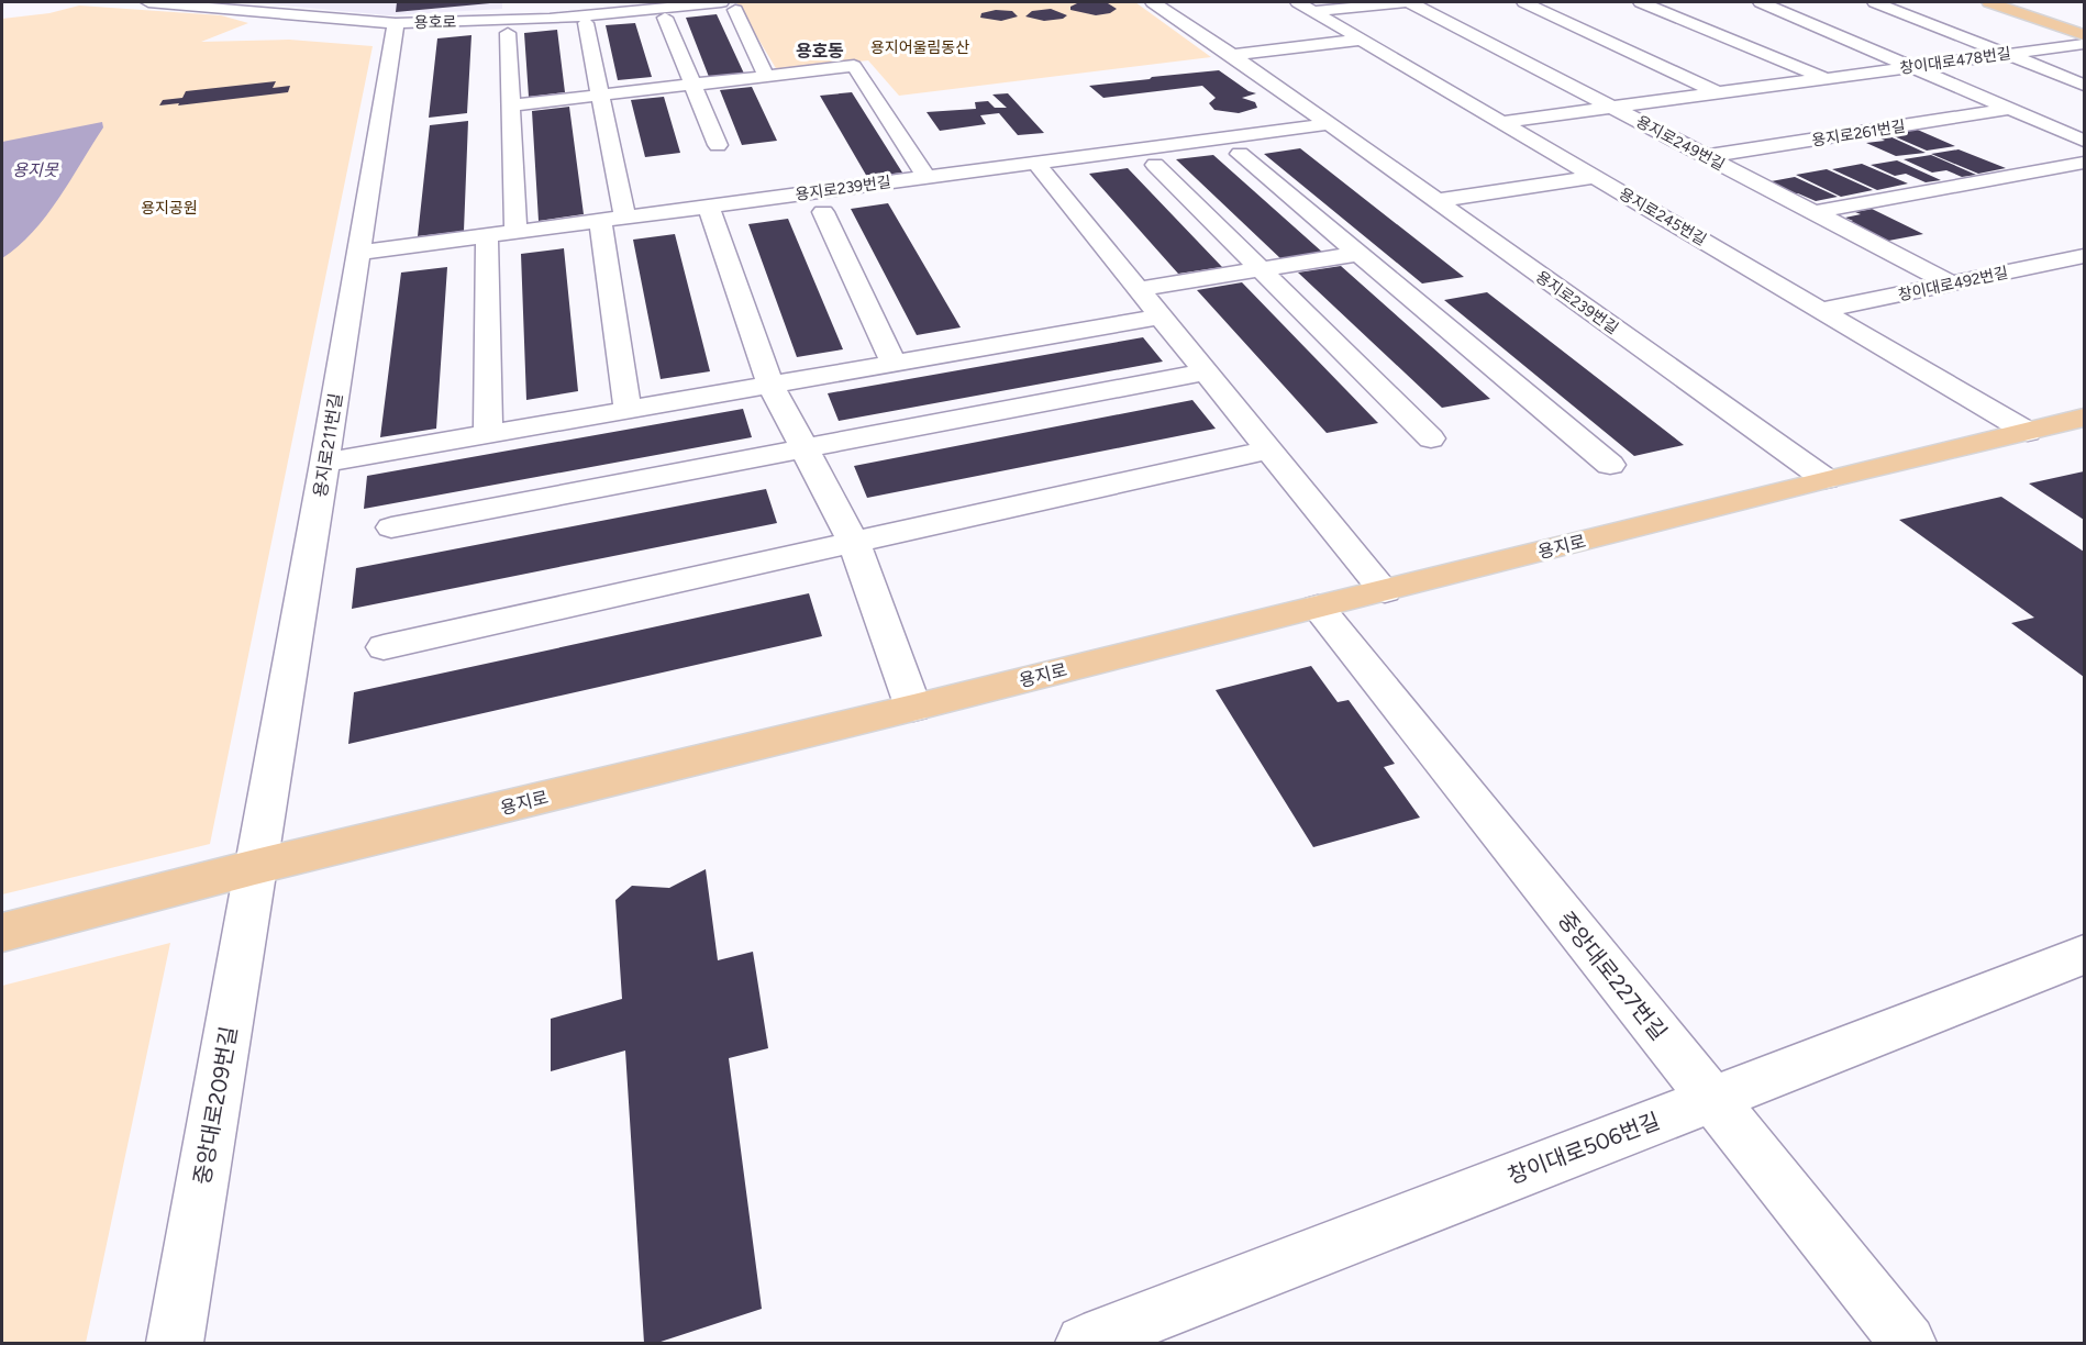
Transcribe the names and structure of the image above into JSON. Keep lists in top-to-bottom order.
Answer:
{
  "streets": {
    "main road": ["용지로"],
    "street": [
      "용호로",
      "창이대로478번길",
      "용지로261번길",
      "용지로249번길",
      "용지로239번길",
      "용지로245번길",
      "창이대로492번길",
      "용지로211번길",
      "중앙대로227번길",
      "중앙대로209번길",
      "창이대로506번길"
    ]
  },
  "crossings": [
    ["용호로", "용지로211번길"],
    ["창이대로478번길", "용지로249번길"],
    ["창이대로478번길", "용지로245번길"],
    ["용지로261번길", "용지로249번길"],
    ["용지로249번길", "창이대로492번길"],
    ["용지로239번길", "용지로211번길"],
    ["용지로239번길", "용지로"],
    ["용지로245번길", "창이대로492번길"],
    ["용지로245번길", "용지로"],
    ["용지로211번길", "용지로"],
    ["용지로211번길", "중앙대로209번길"],
    ["용지로", "중앙대로227번길"],
    ["용지로", "중앙대로209번길"],
    ["중앙대로227번길", "창이대로506번길"]
  ],
  "districts": ["용호동"],
  "water": ["용지못"],
  "parks": ["용지어울림동산", "용지공원"]
}
